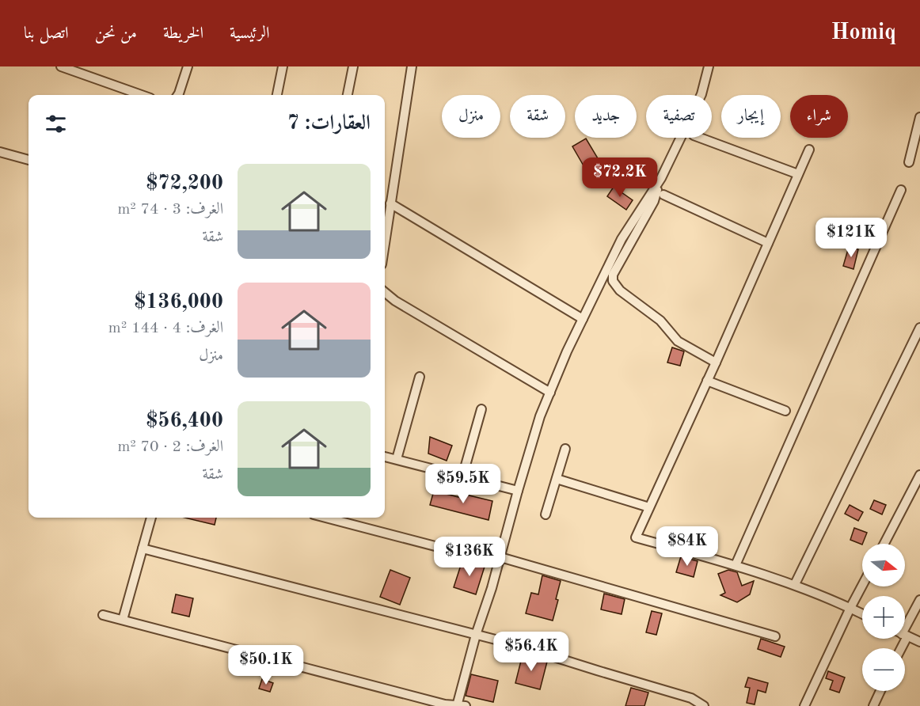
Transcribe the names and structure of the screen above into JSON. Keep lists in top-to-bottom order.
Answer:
{
  "north": "right",
  "page": {
    "header": "Homiq",
    "nav": [
      "الرئيسية",
      "الخريطة",
      "من نحن",
      "اتصل بنا"
    ],
    "chip": [
      "شراء",
      "إيجار",
      "تصفية",
      "جديد",
      "شقة",
      "منزل"
    ],
    "heading": "العقارات: 7",
    "list": [
      {
        "name": "$72,200",
        "note": "الغرف: 3 · 74 m² · شقة"
      },
      {
        "name": "$136,000",
        "note": "الغرف: 4 · 144 m² · منزل"
      },
      {
        "name": "$56,400",
        "note": "الغرف: 2 · 70 m² · شقة"
      }
    ],
    "price": [
      "$72.2K",
      "$121K",
      "$59.5K",
      "$84K",
      "$136K",
      "$56.4K",
      "$50.1K"
    ],
    "map_buttons": ["+", "−"]
  }
}
